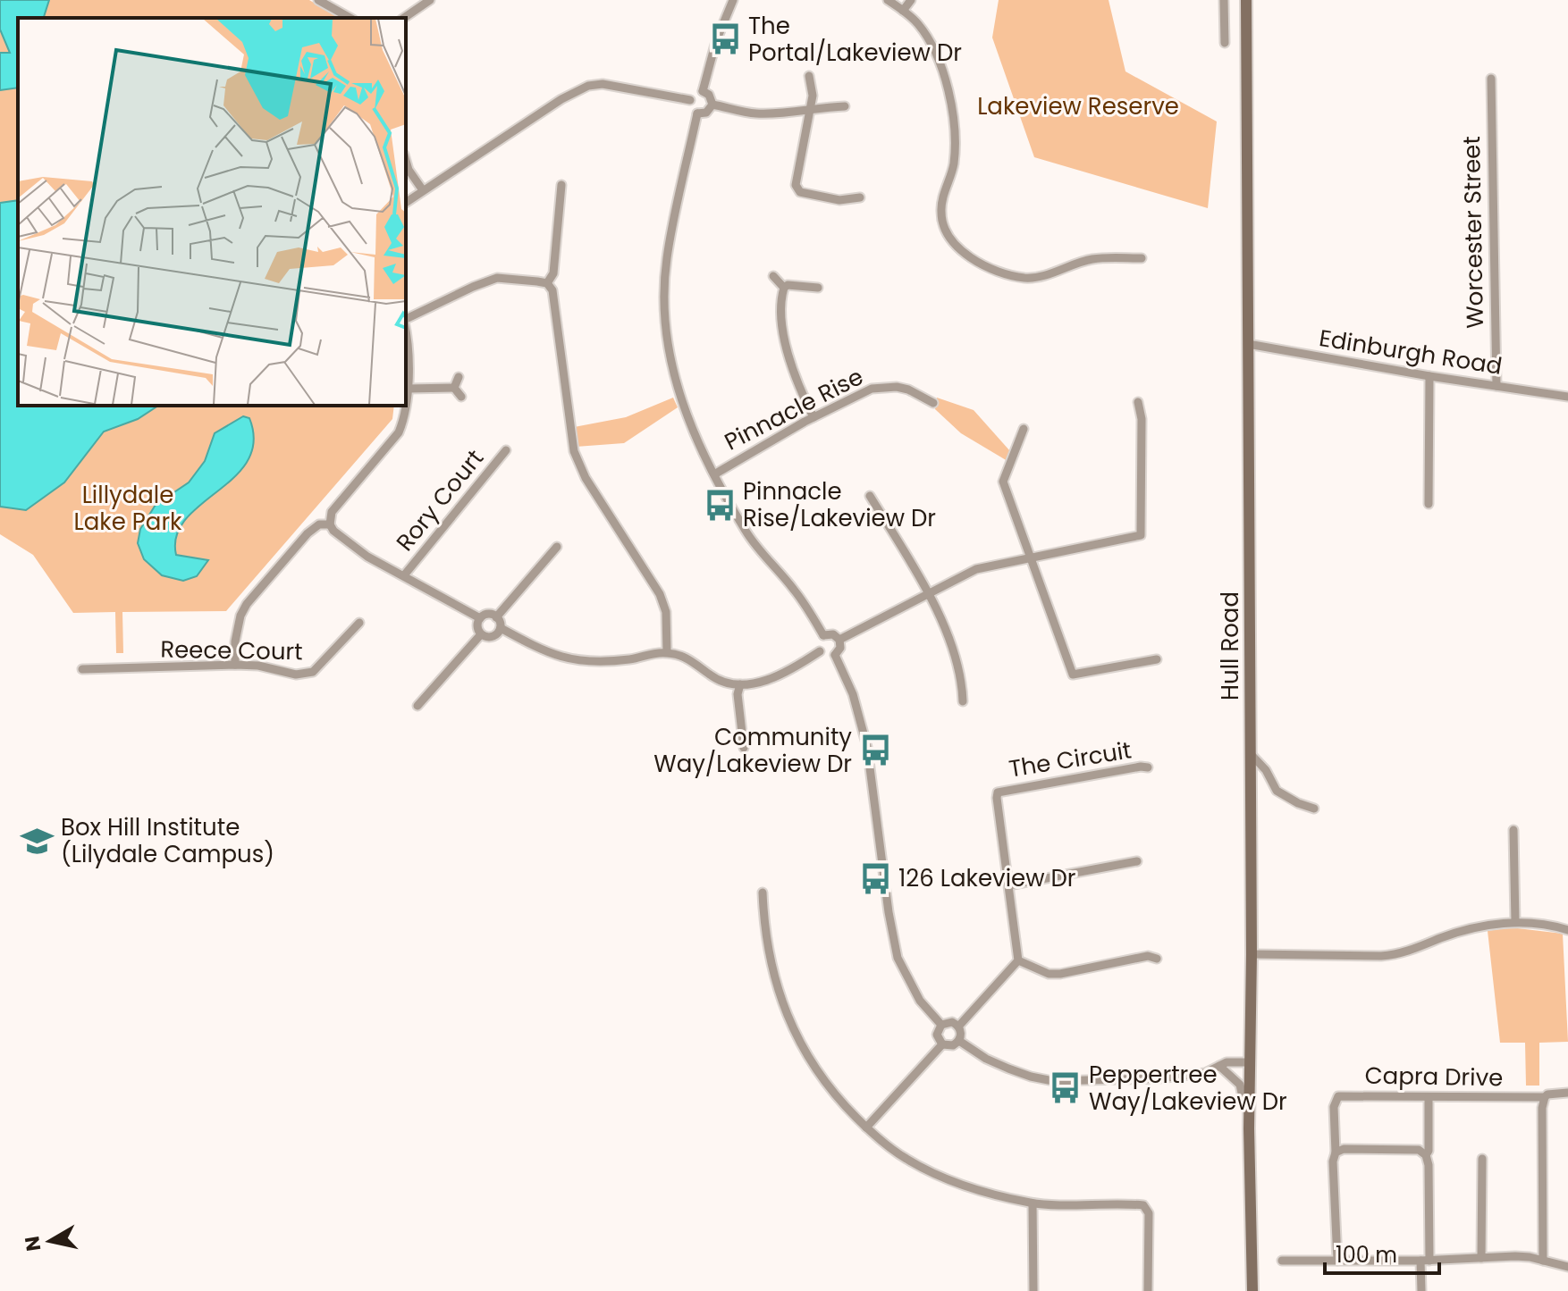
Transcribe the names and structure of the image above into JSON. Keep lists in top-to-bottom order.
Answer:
{
  "streets": {
    "main road": ["Hull Road"],
    "street": [
      "Worcester Street",
      "Edinburgh Road",
      "Pinnacle Rise",
      "Rory Court",
      "Reece Court",
      "The Circuit",
      "Capra Drive"
    ]
  },
  "crossings": [
    ["Worcester Street", "Edinburgh Road"],
    ["Edinburgh Road", "Hull Road"]
  ],
  "parks": ["Lakeview Reserve", "Lillydale Lake Park"],
  "places": {
    "bus stop": [
      "The Portal/Lakeview Dr",
      "Pinnacle Rise/Lakeview Dr",
      "Community Way/Lakeview Dr",
      "126 Lakeview Dr",
      "Peppertree Way/Lakeview Dr"
    ],
    "school or university": ["Box Hill Institute (Lilydale Campus)"]
  },
  "scale_bar": "100 m",
  "north": "left"
}
